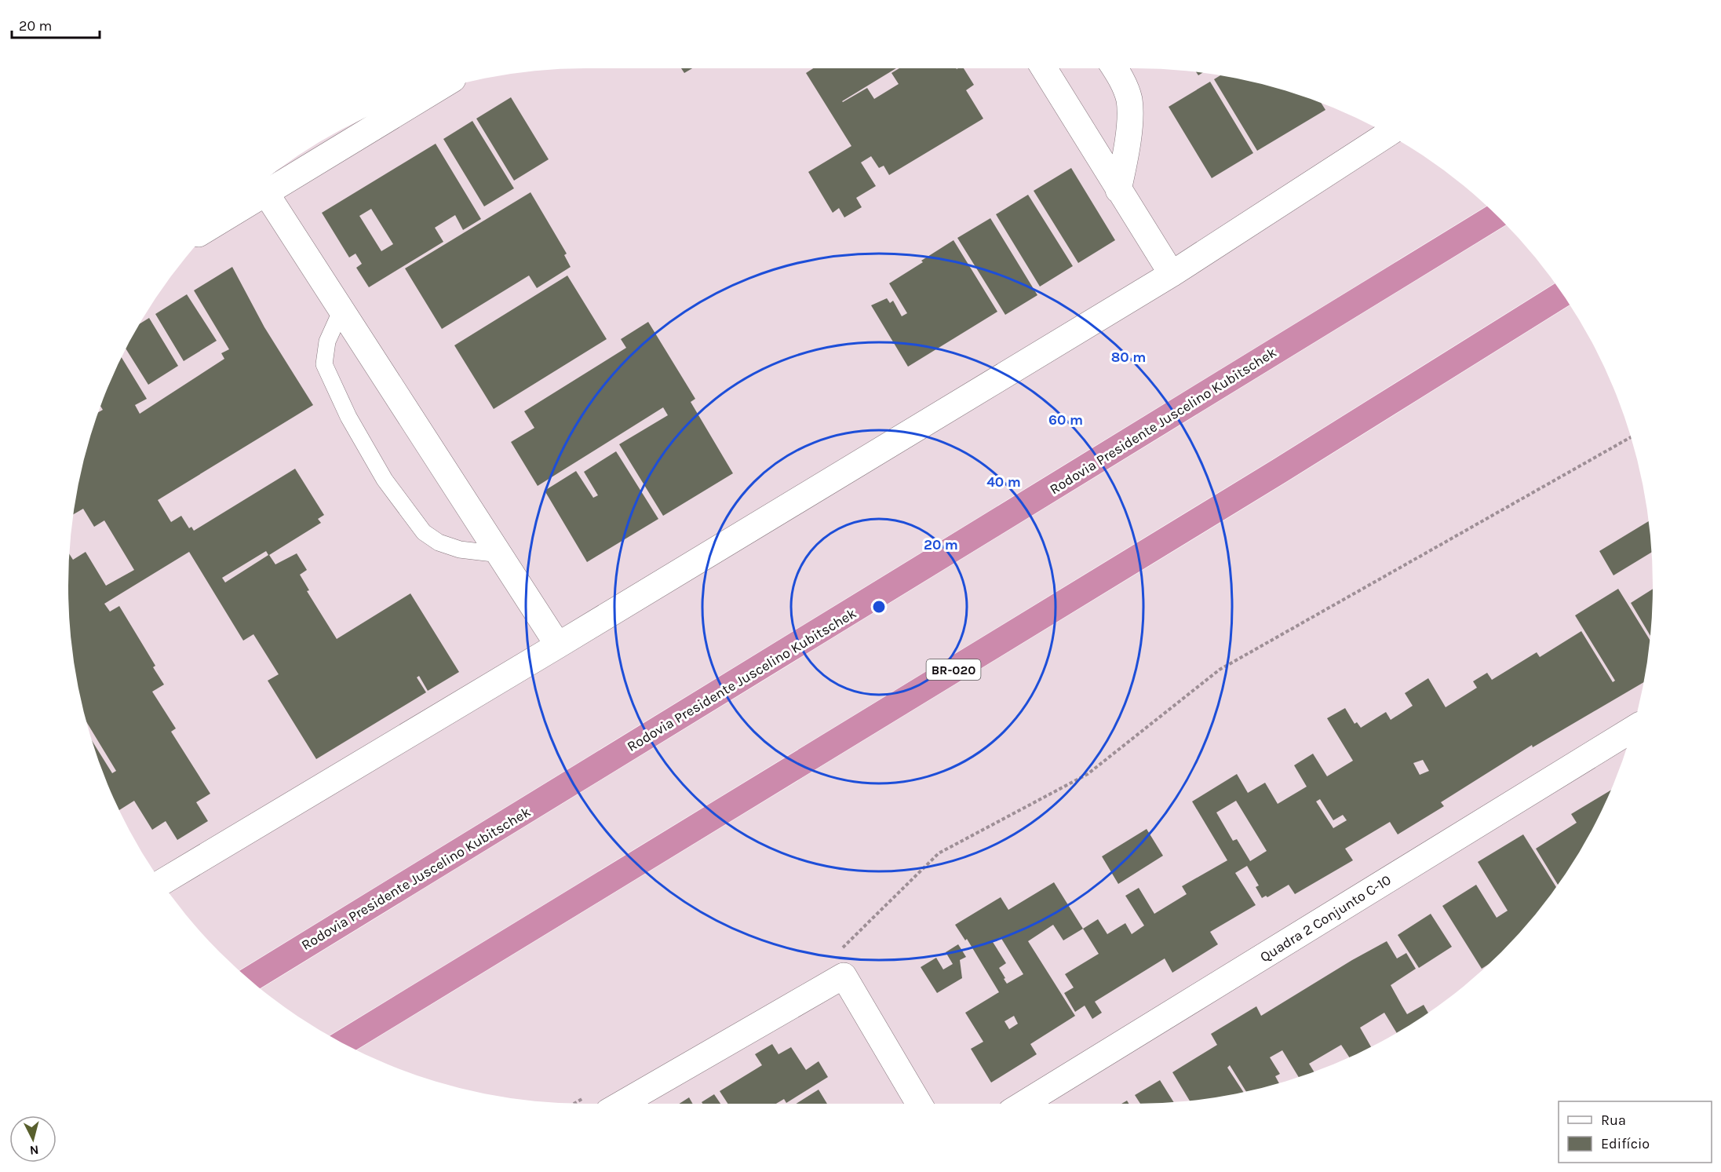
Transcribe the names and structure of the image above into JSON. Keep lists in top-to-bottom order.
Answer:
{
  "streets": {
    "highway": ["Rodovia Presidente Juscelino Kubitschek", "BR-020"],
    "street": ["Quadra 2 Conjunto C-10"]
  },
  "legend": ["Rua", "Edifício"],
  "scale_bar": "20 m",
  "north": "bottom",
  "rings": [
    "80 m",
    "60 m",
    "40 m",
    "20 m"
  ]
}
